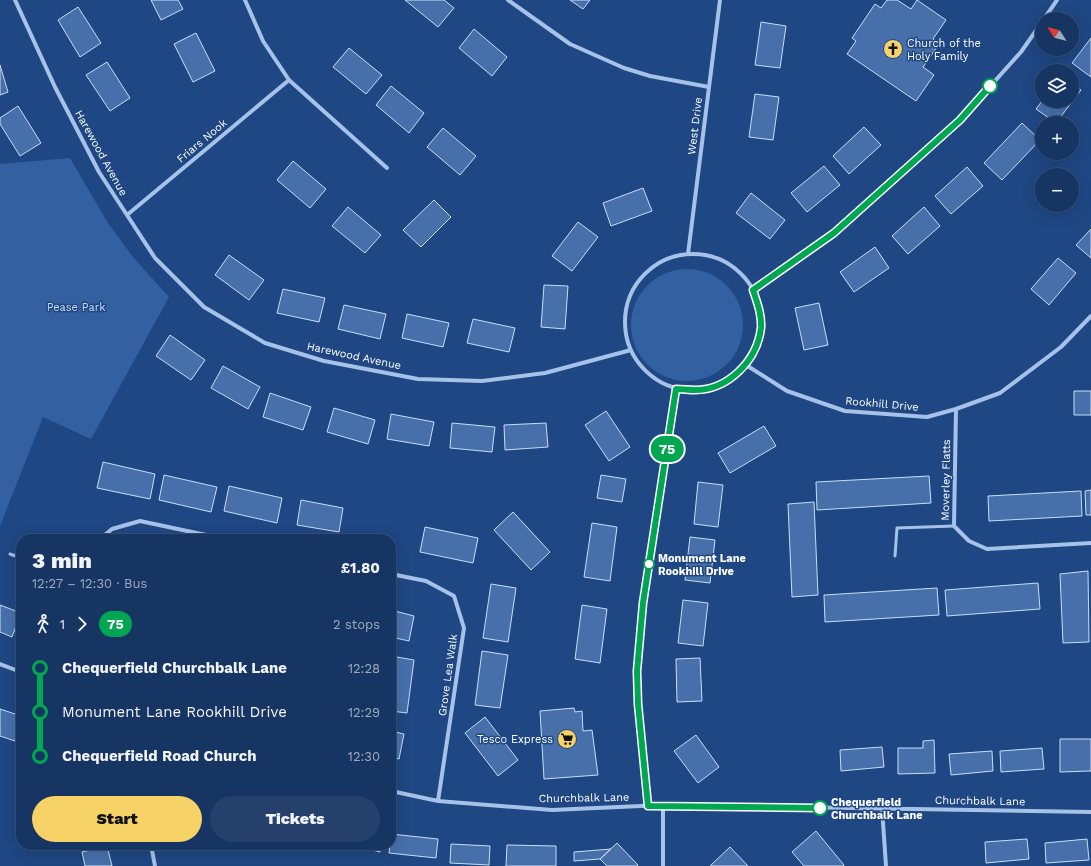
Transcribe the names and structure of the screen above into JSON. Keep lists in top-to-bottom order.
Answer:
{
  "streets": {
    "street": [
      "West Drive",
      "Friars Nook",
      "Harewood Avenue",
      "Rookhill Drive",
      "Moverley Flatts",
      "Grove Lea Walk",
      "Churchbalk Lane"
    ]
  },
  "crossings": [
    ["West Drive", "Harewood Avenue"],
    ["West Drive", "Rookhill Drive"],
    ["Friars Nook", "Harewood Avenue"],
    ["Harewood Avenue", "Rookhill Drive"],
    ["Rookhill Drive", "Moverley Flatts"],
    ["Grove Lea Walk", "Churchbalk Lane"]
  ],
  "parks": ["Pease Park"],
  "places": {
    "church": ["Church of the Holy Family"],
    "other": ["Monument Lane Rookhill Drive", "Chequerfield Churchbalk Lane"],
    "supermarket": ["Tesco Express"]
  },
  "lines": ["bus line 75"],
  "north": "top left",
  "page": {
    "on_map": "75",
    "map_buttons": ["+", "−"],
    "heading": ["3 min", "12:27 – 12:30 · Bus", "£1.80"],
    "legs": ["1", "75", "2 stops"],
    "list": [
      {
        "name": "Chequerfield Churchbalk Lane",
        "value": "12:28"
      },
      {
        "name": "Monument Lane Rookhill Drive",
        "value": "12:29"
      },
      {
        "name": "Chequerfield Road Church",
        "value": "12:30"
      }
    ],
    "buttons": ["Start", "Tickets"]
  }
}
